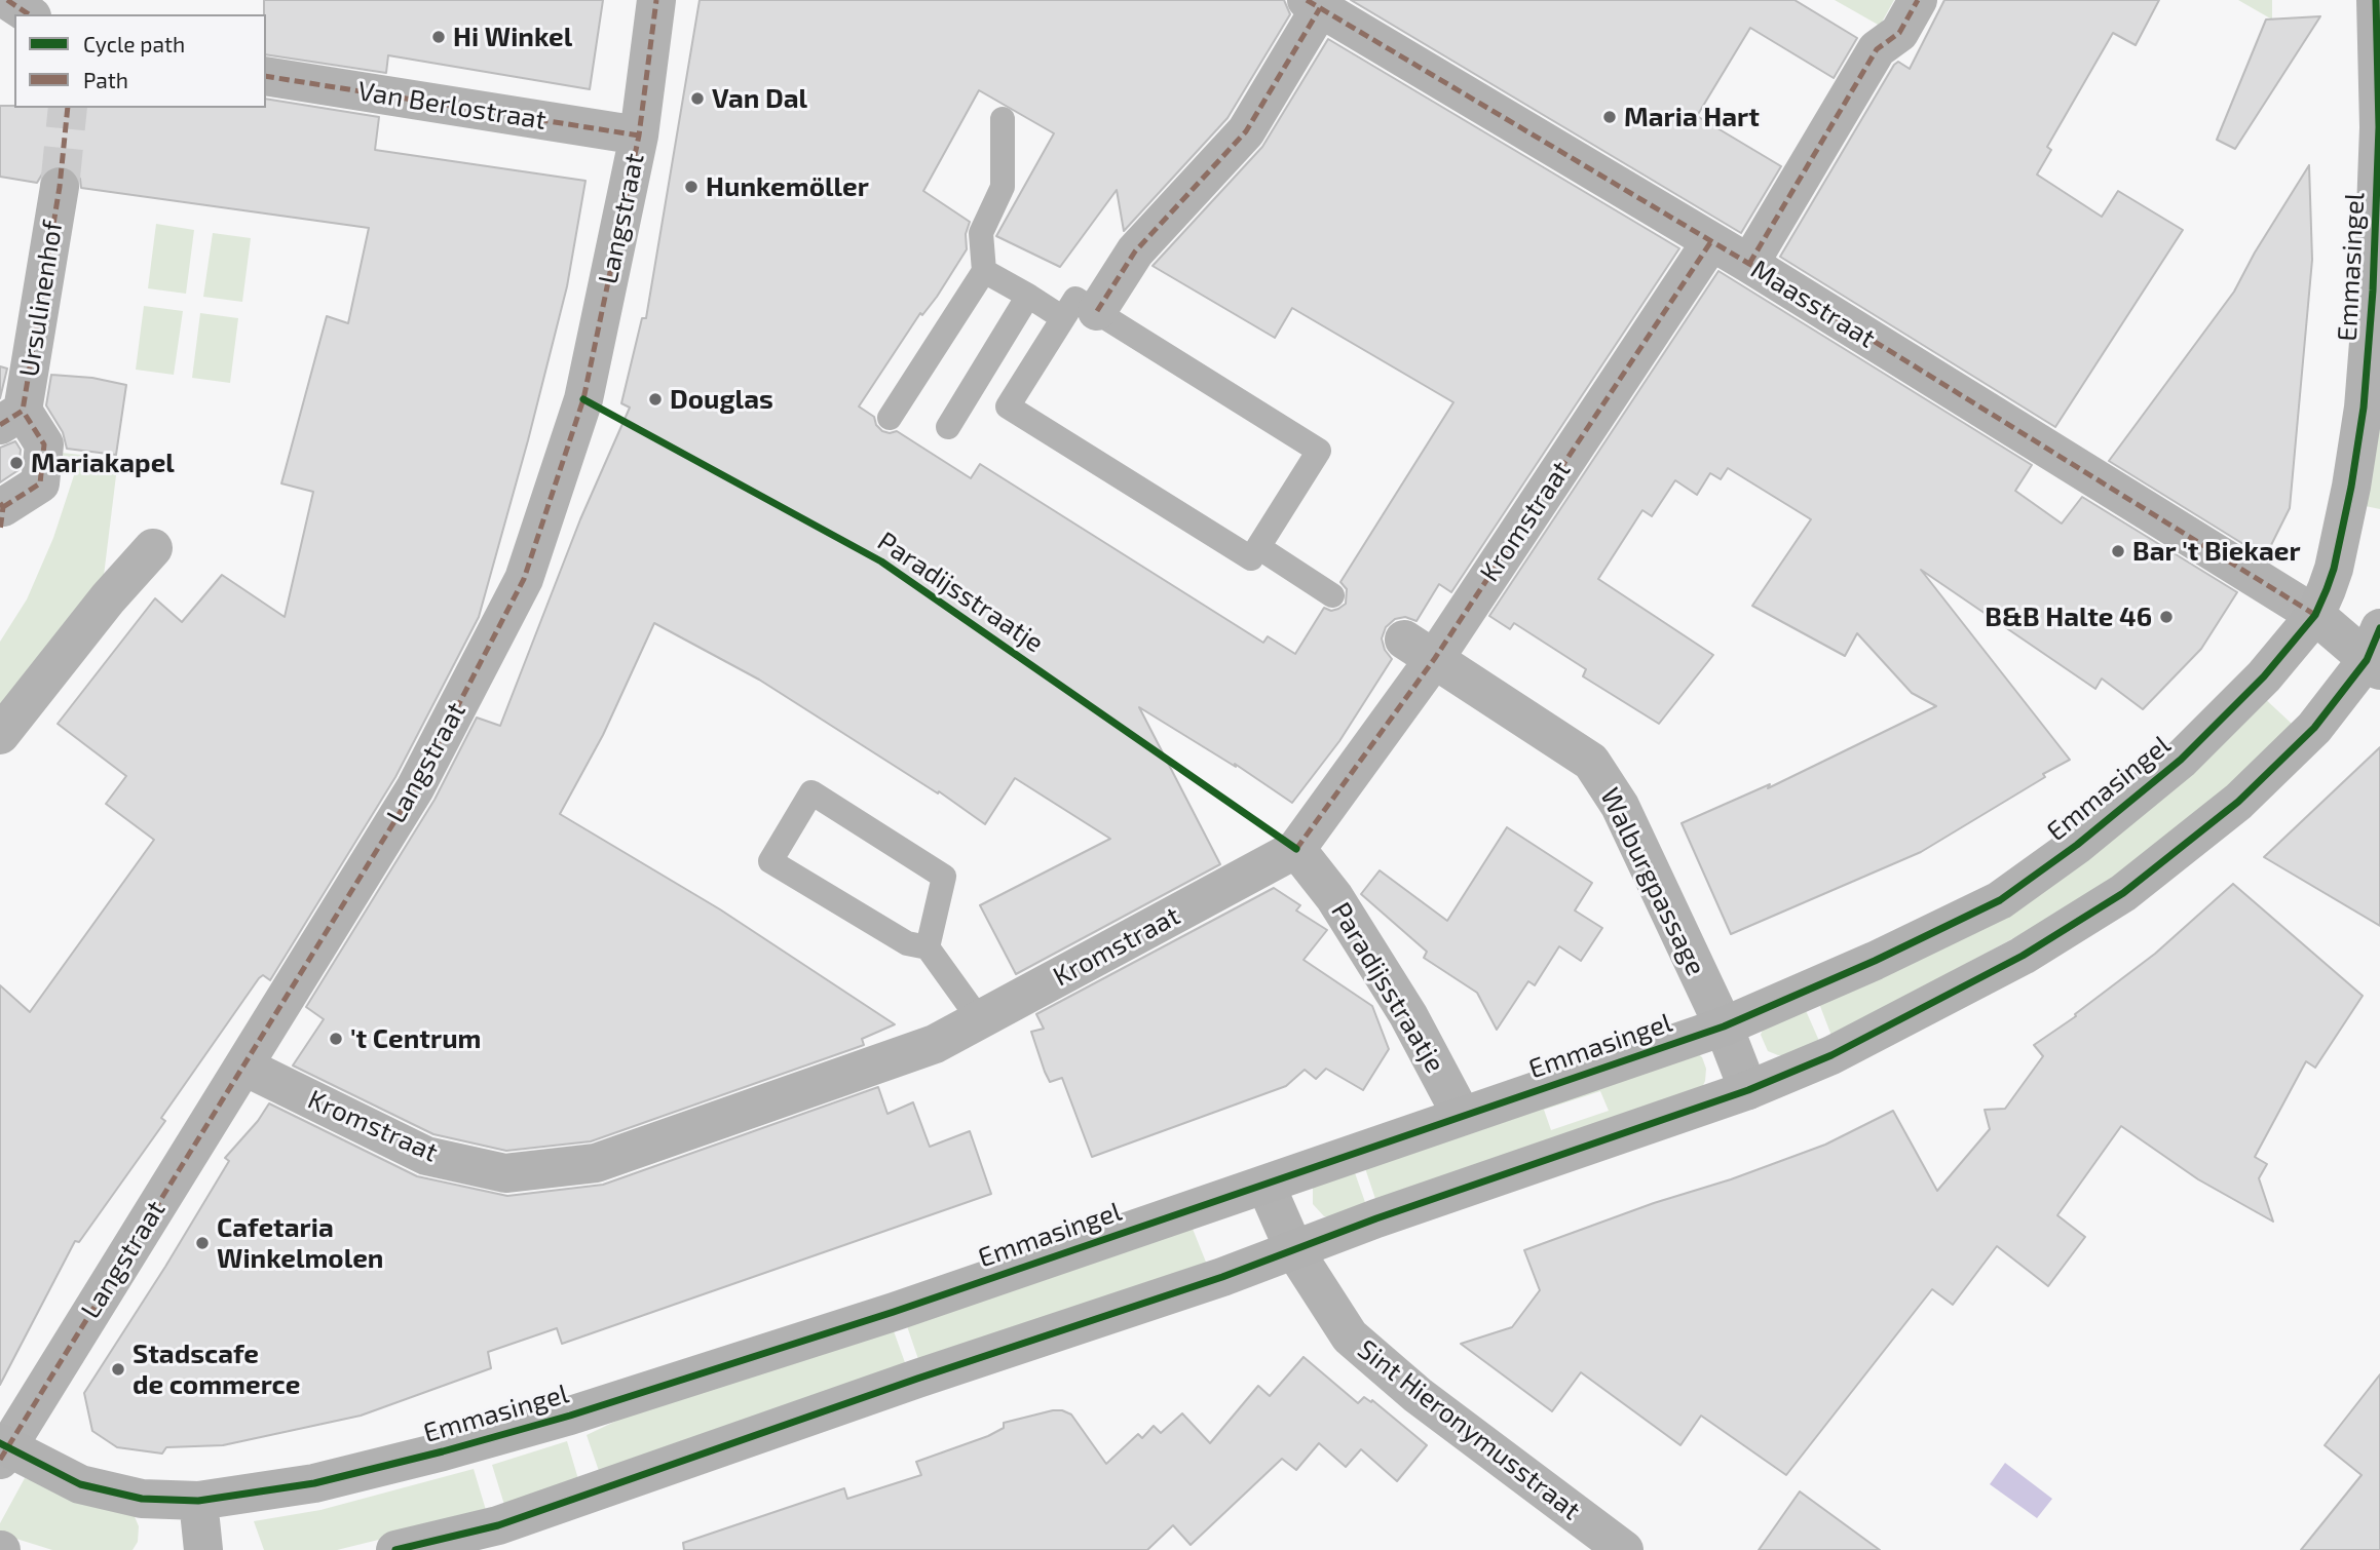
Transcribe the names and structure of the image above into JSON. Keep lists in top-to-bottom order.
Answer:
{
  "streets": {
    "street": [
      "Van Berlostraat",
      "Langstraat",
      "Emmasingel",
      "Ursulinenhof",
      "Maasstraat",
      "Kromstraat",
      "Paradijsstraatje",
      "Walburgpassage",
      "Sint Hieronymusstraat"
    ]
  },
  "crossings": [
    ["Van Berlostraat", "Langstraat"],
    ["Langstraat", "Emmasingel"],
    ["Langstraat", "Kromstraat"],
    ["Emmasingel", "Maasstraat"],
    ["Emmasingel", "Paradijsstraatje"],
    ["Emmasingel", "Walburgpassage"],
    ["Emmasingel", "Sint Hieronymusstraat"],
    ["Maasstraat", "Kromstraat"],
    ["Kromstraat", "Paradijsstraatje"],
    ["Kromstraat", "Walburgpassage"]
  ],
  "places": [
    "Hi Winkel",
    "Van Dal",
    "Maria Hart",
    "Hunkemöller",
    "Douglas",
    "Mariakapel",
    "Bar 't Biekaer",
    "B&B Halte 46",
    "'t Centrum",
    "Cafetaria Winkelmolen",
    "Stadscafe de commerce"
  ],
  "legend": ["Cycle path", "Path"]
}
